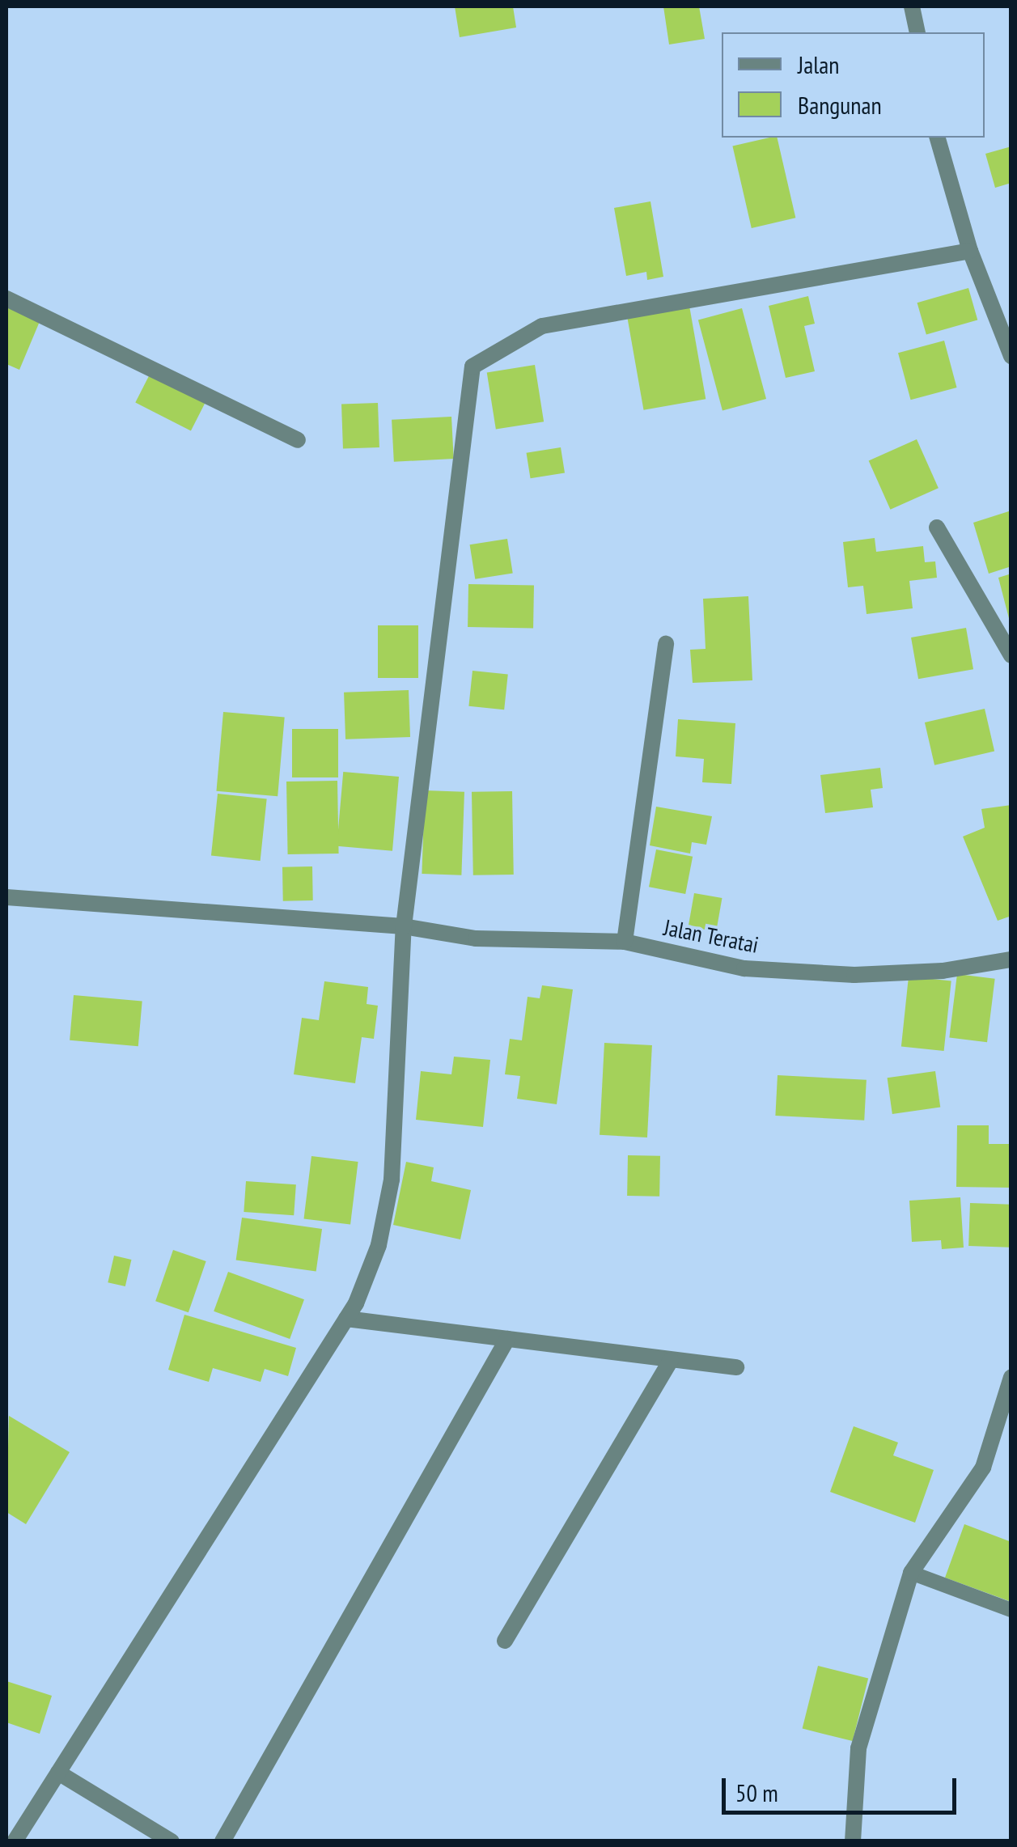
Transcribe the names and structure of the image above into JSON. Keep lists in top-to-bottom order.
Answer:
{
  "streets": {
    "street": ["Jalan Teratai"]
  },
  "legend": ["Jalan", "Bangunan"],
  "scale_bar": "50 m"
}
